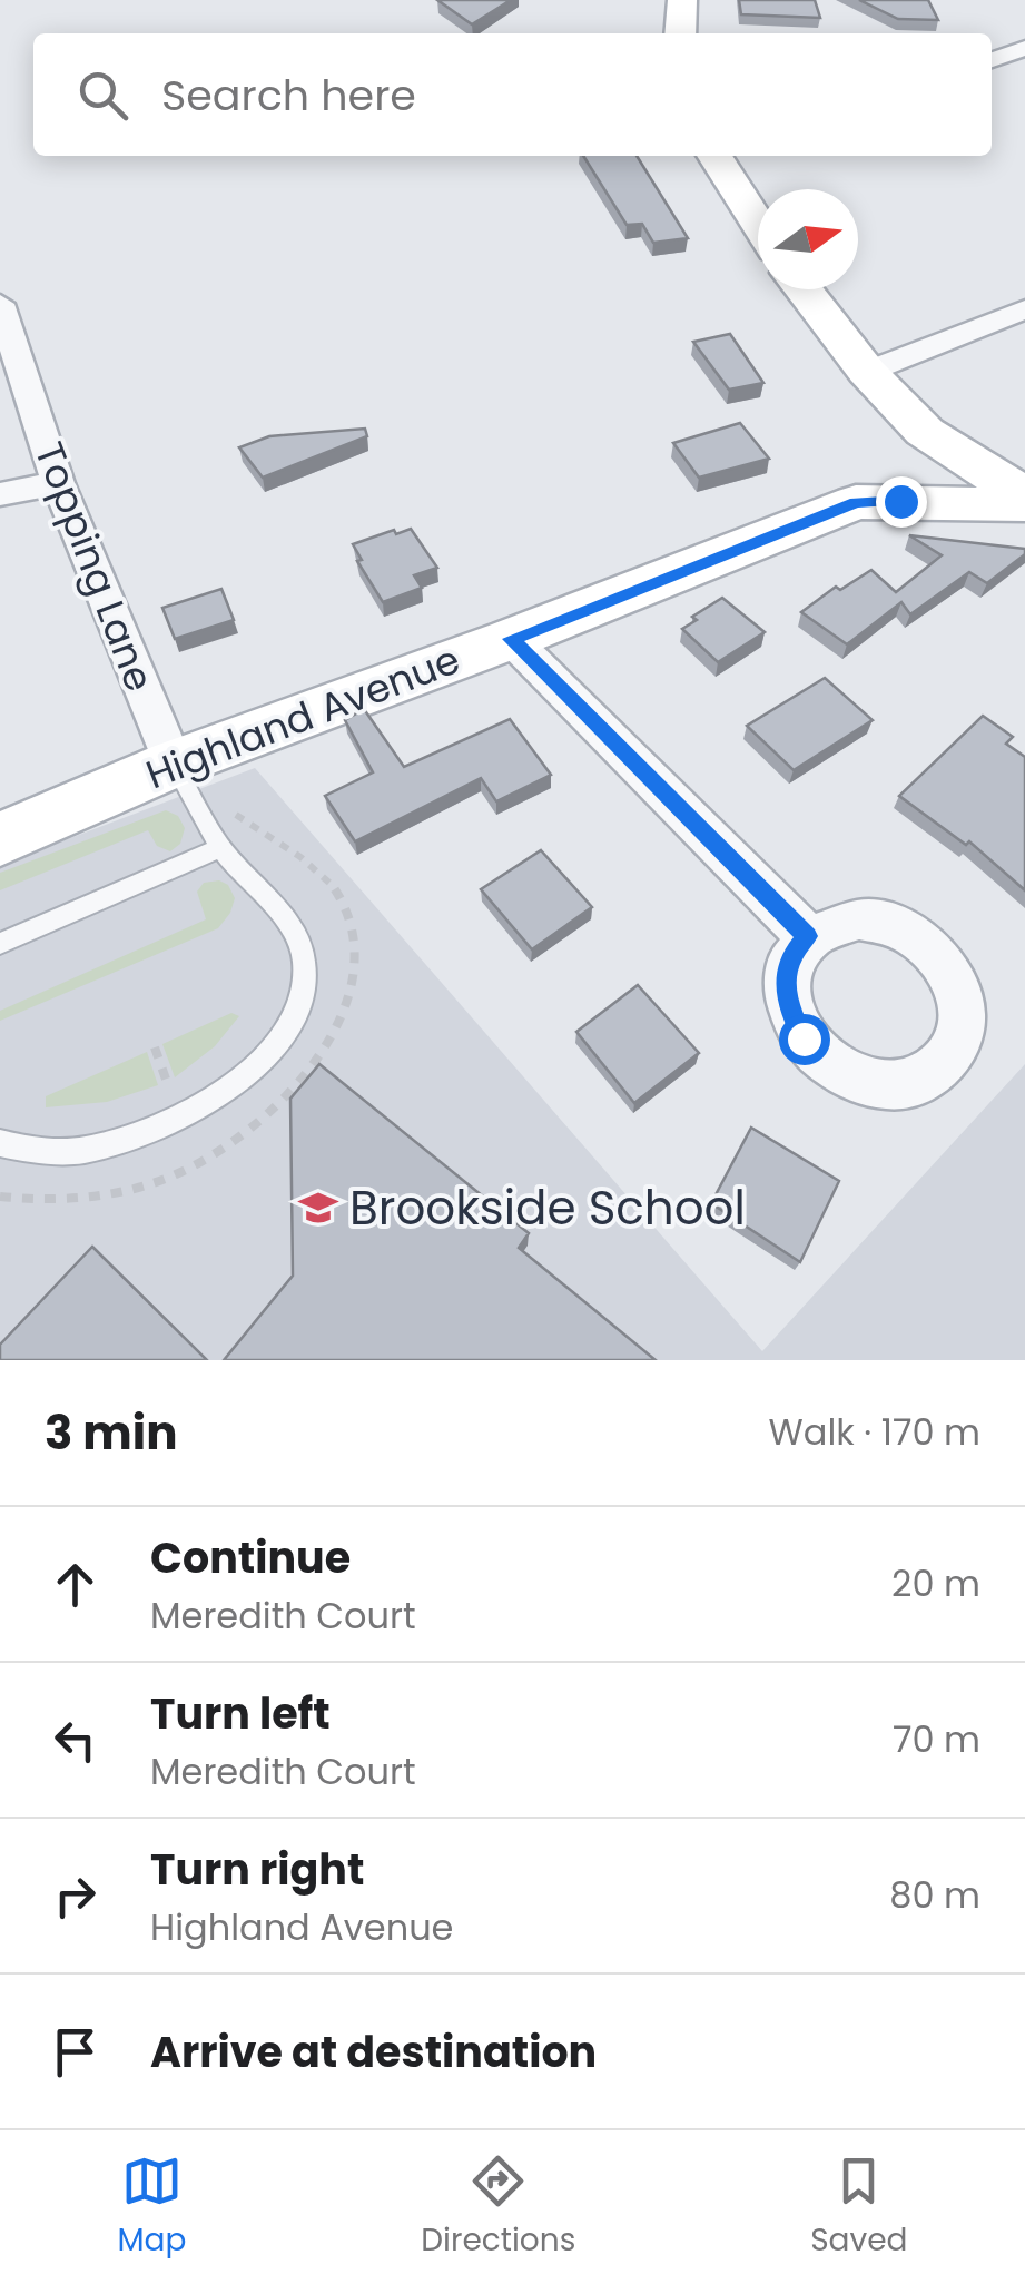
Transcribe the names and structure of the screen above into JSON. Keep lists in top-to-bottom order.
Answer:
{
  "streets": {
    "street": ["Topping Lane", "Highland Avenue"]
  },
  "crossings": [
    ["Topping Lane", "Highland Avenue"]
  ],
  "places": {
    "school or university": ["Brookside School"]
  },
  "north": "right",
  "page": {
    "search": "Search here",
    "heading": ["3 min", "Walk · 170 m"],
    "list": [
      ["Continue", "Meredith Court", "20 m"],
      ["Turn left", "Meredith Court", "70 m"],
      ["Turn right", "Highland Avenue", "80 m"],
      "Arrive at destination"
    ],
    "nav": ["Map", "Directions", "Saved"]
  }
}
